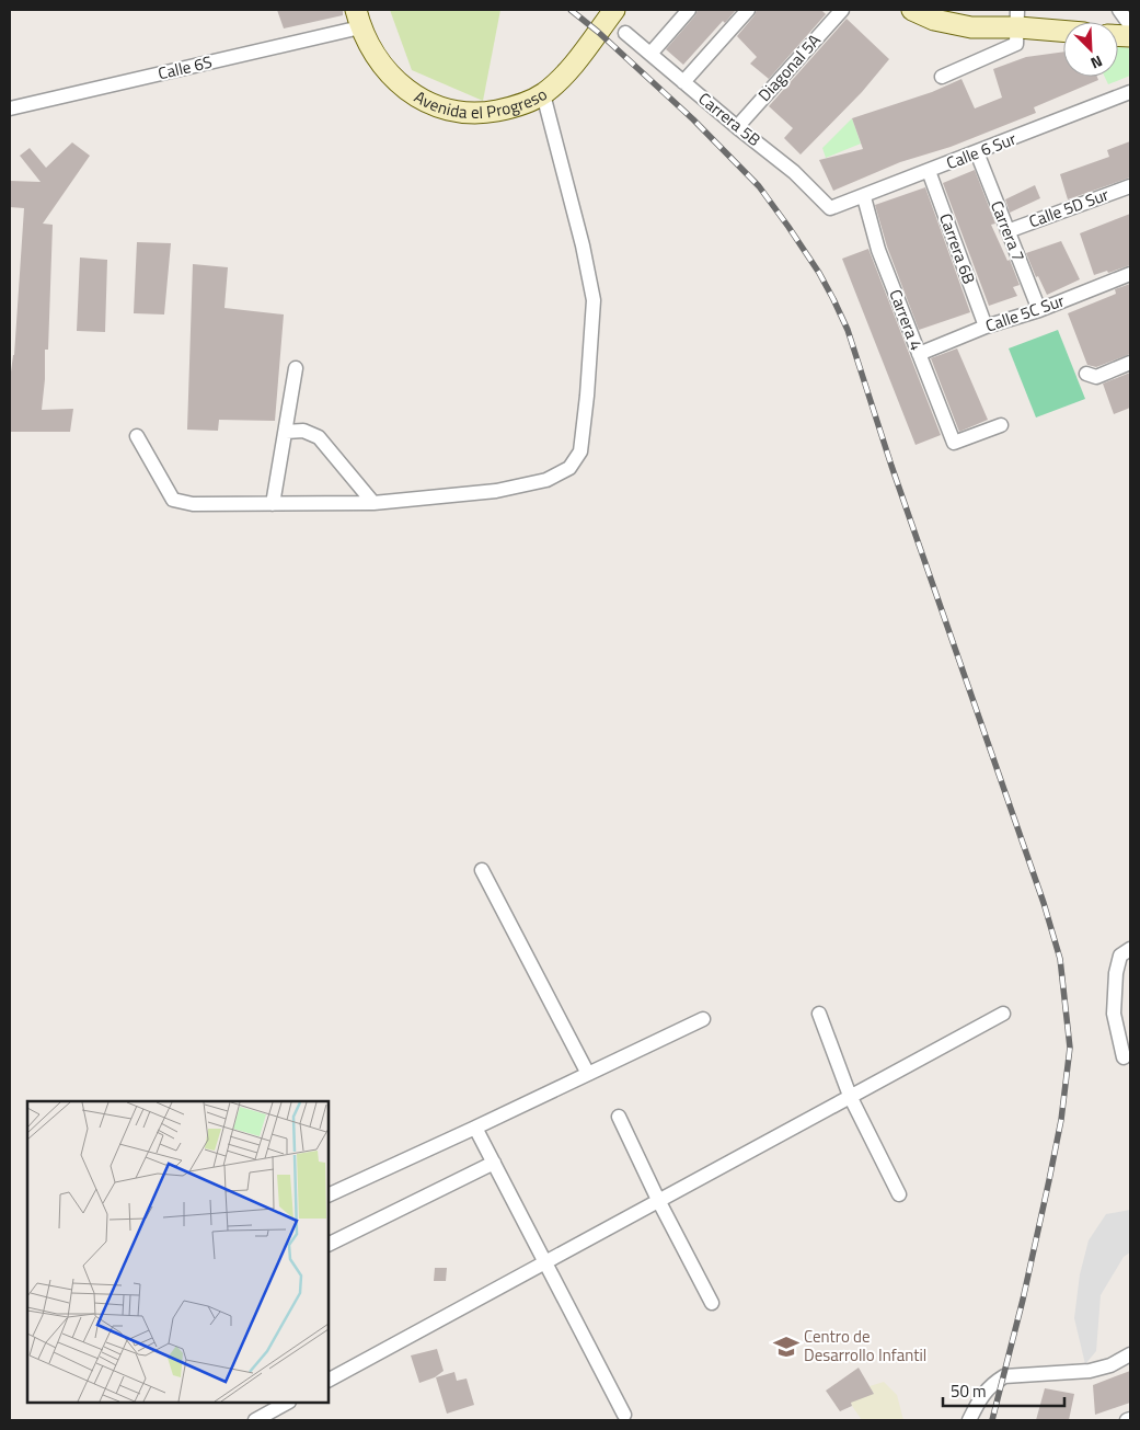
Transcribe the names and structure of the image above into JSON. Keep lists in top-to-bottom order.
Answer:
{
  "streets": {
    "main road": ["Avenida el Progreso"],
    "street": [
      "Calle 6S",
      "Diagonal 5A",
      "Carrera 5B",
      "Calle 6 Sur",
      "Calle 5D Sur",
      "Carrera 7",
      "Carrera 6B",
      "Calle 5C Sur",
      "Carrera 4"
    ]
  },
  "crossings": [
    ["Calle 6S", "Avenida el Progreso"],
    ["Diagonal 5A", "Carrera 5B"],
    ["Carrera 5B", "Calle 6 Sur"],
    ["Calle 6 Sur", "Carrera 7"],
    ["Calle 6 Sur", "Carrera 6B"],
    ["Calle 6 Sur", "Carrera 4"],
    ["Calle 5D Sur", "Carrera 7"],
    ["Carrera 7", "Calle 5C Sur"],
    ["Carrera 6B", "Calle 5C Sur"],
    ["Calle 5C Sur", "Carrera 4"]
  ],
  "places": {
    "school or university": ["Centro de Desarrollo Infantil"]
  },
  "scale_bar": "50 m",
  "north": "bottom right"
}
